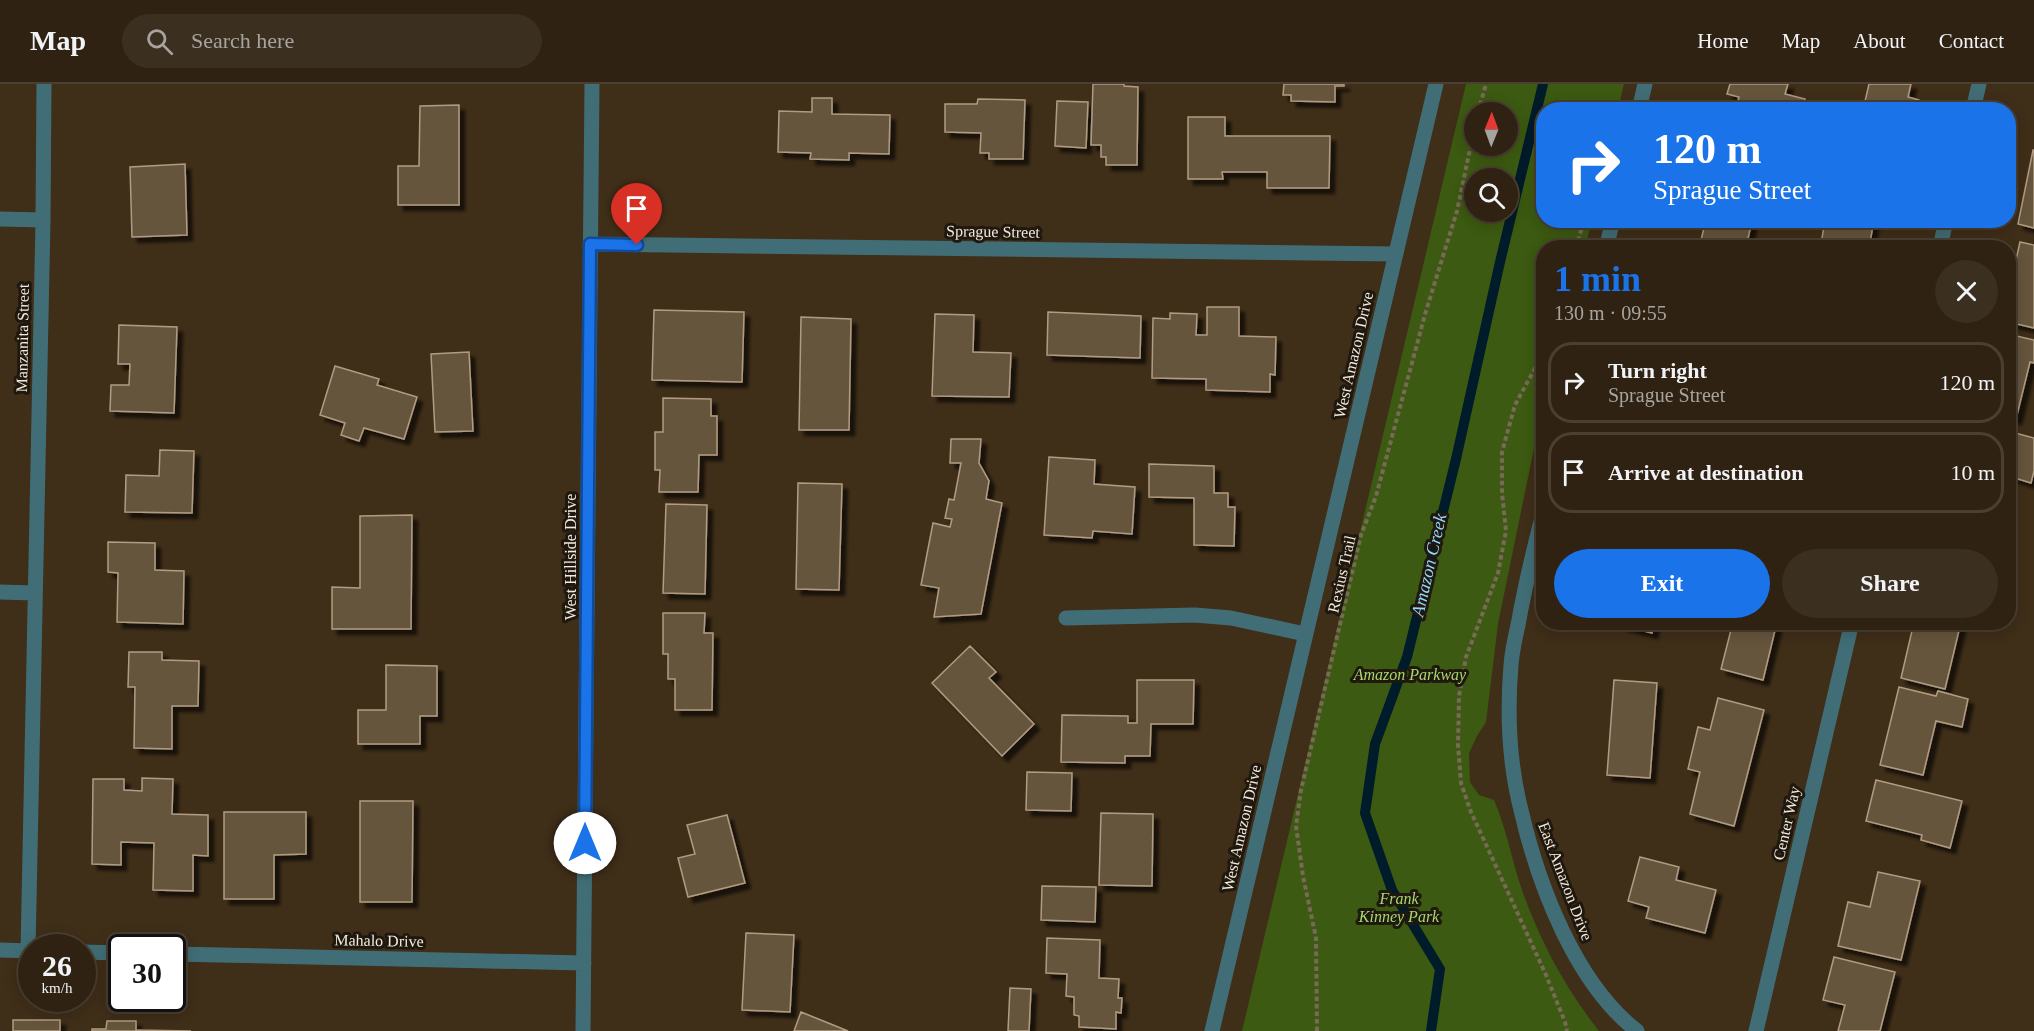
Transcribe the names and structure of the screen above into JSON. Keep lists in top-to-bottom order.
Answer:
{
  "streets": {
    "street": [
      "Sprague Street",
      "Manzanita Street",
      "West Amazon Drive",
      "West Hillside Drive",
      "Center Way",
      "East Amazon Drive",
      "Mahalo Drive"
    ],
    "path": ["Rexius Trail"]
  },
  "crossings": [
    ["Sprague Street", "West Amazon Drive"],
    ["Sprague Street", "West Hillside Drive"],
    ["West Hillside Drive", "Mahalo Drive"]
  ],
  "water": ["Amazon Creek"],
  "parks": ["Amazon Parkway", "Frank Kinney Park"],
  "north": "top",
  "page": {
    "header": "Map",
    "search": "Search here",
    "nav": [
      "Home",
      "Map",
      "About",
      "Contact"
    ],
    "turn": ["120 m", "Sprague Street"],
    "heading": ["1 min", "130 m · 09:55"],
    "list": [
      {
        "name": "Turn right",
        "note": "Sprague Street",
        "value": "120 m"
      },
      {
        "name": "Arrive at destination",
        "value": "10 m"
      }
    ],
    "buttons": ["Exit", "Share"],
    "speed": "26 km/h",
    "limit": "30"
  }
}
